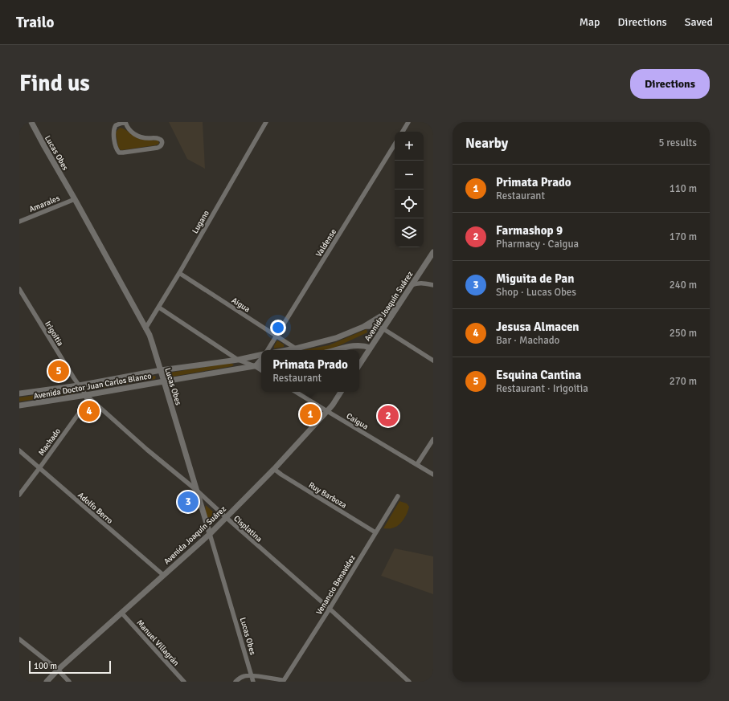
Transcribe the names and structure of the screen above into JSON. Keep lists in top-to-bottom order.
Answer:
{
  "streets": {
    "street": [
      "Lucas Obes",
      "Amarales",
      "Lugano",
      "Valdense",
      "Aigua",
      "Avenida Joaquín Suárez",
      "Irigoitia",
      "Avenida Doctor Juan Carlos Blanco",
      "Caigua",
      "Machado",
      "Ruy Barboza",
      "Adolfo Berro",
      "Cisplatina",
      "Venancio Benavidez",
      "Manuel Villagrán"
    ]
  },
  "crossings": [
    ["Lucas Obes", "Amarales"],
    ["Lucas Obes", "Lugano"],
    ["Lucas Obes", "Avenida Joaquín Suárez"],
    ["Lucas Obes", "Avenida Doctor Juan Carlos Blanco"],
    ["Lucas Obes", "Cisplatina"],
    ["Lucas Obes", "Venancio Benavidez"],
    ["Lugano", "Aigua"],
    ["Valdense", "Aigua"],
    ["Avenida Joaquín Suárez", "Caigua"],
    ["Avenida Joaquín Suárez", "Ruy Barboza"],
    ["Avenida Joaquín Suárez", "Adolfo Berro"],
    ["Avenida Joaquín Suárez", "Cisplatina"],
    ["Avenida Joaquín Suárez", "Manuel Villagrán"],
    ["Irigoitia", "Avenida Doctor Juan Carlos Blanco"],
    ["Irigoitia", "Cisplatina"],
    ["Avenida Doctor Juan Carlos Blanco", "Machado"],
    ["Avenida Doctor Juan Carlos Blanco", "Cisplatina"],
    ["Machado", "Adolfo Berro"],
    ["Machado", "Cisplatina"],
    ["Ruy Barboza", "Venancio Benavidez"],
    ["Cisplatina", "Venancio Benavidez"]
  ],
  "scale_bar": "100 m",
  "page": {
    "header": "Trailo",
    "nav": ["Map", "Directions", "Saved"],
    "buttons": "Directions",
    "title": "Find us",
    "heading": ["Nearby", "5 results"],
    "map_buttons": ["+", "−"],
    "list": [
      {
        "mark": "1",
        "name": "Primata Prado",
        "note": "Restaurant",
        "value": "110 m"
      },
      {
        "mark": "2",
        "name": "Farmashop 9",
        "note": "Pharmacy · Caigua",
        "value": "170 m"
      },
      {
        "mark": "3",
        "name": "Miguita de Pan",
        "note": "Shop · Lucas Obes",
        "value": "240 m"
      },
      {
        "mark": "4",
        "name": "Jesusa Almacen",
        "note": "Bar · Machado",
        "value": "250 m"
      },
      {
        "mark": "5",
        "name": "Esquina Cantina",
        "note": "Restaurant · Irigoitia",
        "value": "270 m"
      }
    ],
    "popup": ["Primata Prado", "Restaurant"],
    "pins": [
      "5",
      "4",
      "1",
      "2",
      "3"
    ],
    "scale": "100 m"
  }
}
